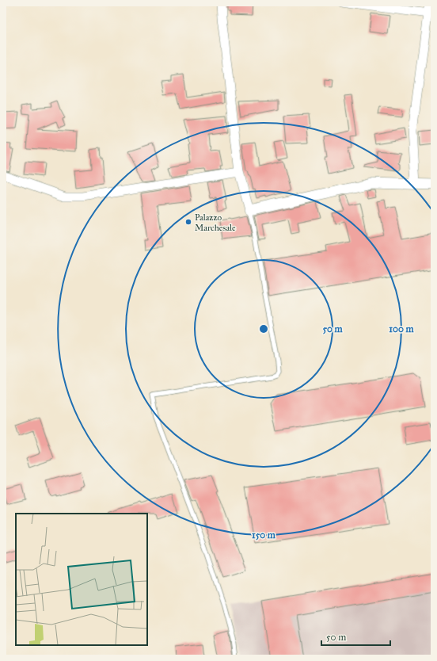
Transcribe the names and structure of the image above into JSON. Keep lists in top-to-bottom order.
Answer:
{
  "places": ["Palazzo Marchesale"],
  "scale_bar": "50 m",
  "rings": ["50 m", "100 m", "150 m"]
}
